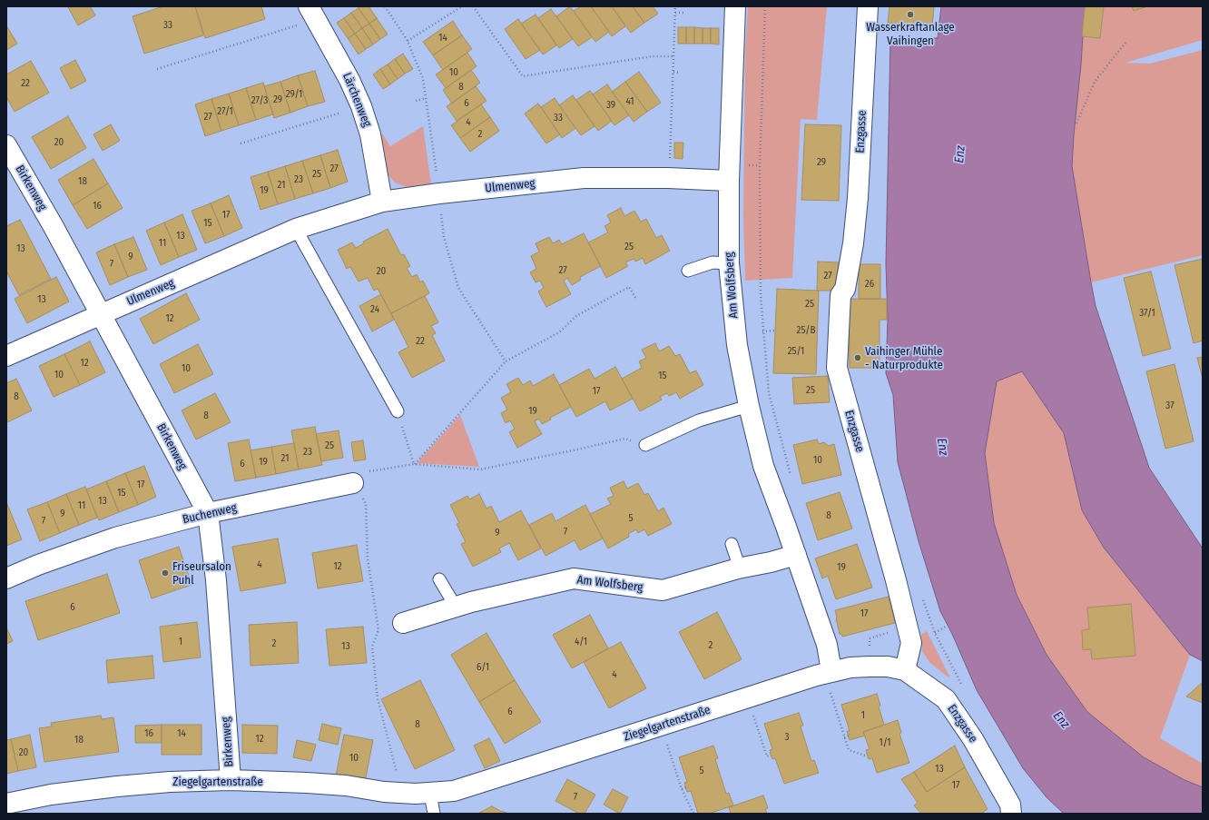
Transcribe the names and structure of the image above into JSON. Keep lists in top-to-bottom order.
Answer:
{
  "streets": {
    "street": [
      "Lärchenweg",
      "Enzgasse",
      "Ulmenweg",
      "Birkenweg",
      "Am Wolfsberg",
      "Buchenweg",
      "Ziegelgartenstraße"
    ]
  },
  "crossings": [
    ["Lärchenweg", "Ulmenweg"],
    ["Enzgasse", "Ziegelgartenstraße"],
    ["Ulmenweg", "Birkenweg"],
    ["Ulmenweg", "Am Wolfsberg"],
    ["Birkenweg", "Buchenweg"],
    ["Birkenweg", "Ziegelgartenstraße"],
    ["Am Wolfsberg", "Ziegelgartenstraße"]
  ],
  "water": ["Enz"],
  "places": ["Wasserkraftanlage Vaihingen", "Vaihinger Mühle - Naturprodukte", "Friseursalon Puhl"],
  "house_numbers": [
    "33",
    "14",
    "10",
    "22",
    "8",
    "29/1",
    "29",
    "27/3",
    "41",
    "6",
    "39",
    "27/1",
    "27",
    "33",
    "4",
    "2",
    "20",
    "29",
    "27",
    "25",
    "23",
    "18",
    "21",
    "19",
    "16",
    "17",
    "15",
    "13",
    "11",
    "25",
    "13",
    "9",
    "7",
    "27",
    "20",
    "27",
    "26",
    "13",
    "25",
    "24",
    "37/1",
    "12",
    "25/B",
    "22",
    "25/1",
    "12",
    "10",
    "10",
    "15",
    "25",
    "17",
    "8",
    "37",
    "19",
    "8",
    "25",
    "23",
    "21",
    "10",
    "19",
    "6",
    "17",
    "15",
    "13",
    "11",
    "9",
    "8",
    "5",
    "7",
    "7",
    "9",
    "4",
    "12",
    "19",
    "6",
    "17",
    "1",
    "4/1",
    "2",
    "2",
    "13",
    "6/1",
    "4",
    "6",
    "1",
    "8",
    "16",
    "14",
    "3",
    "12",
    "18",
    "1/1",
    "20",
    "10",
    "13",
    "5",
    "17",
    "7"
  ]
}
